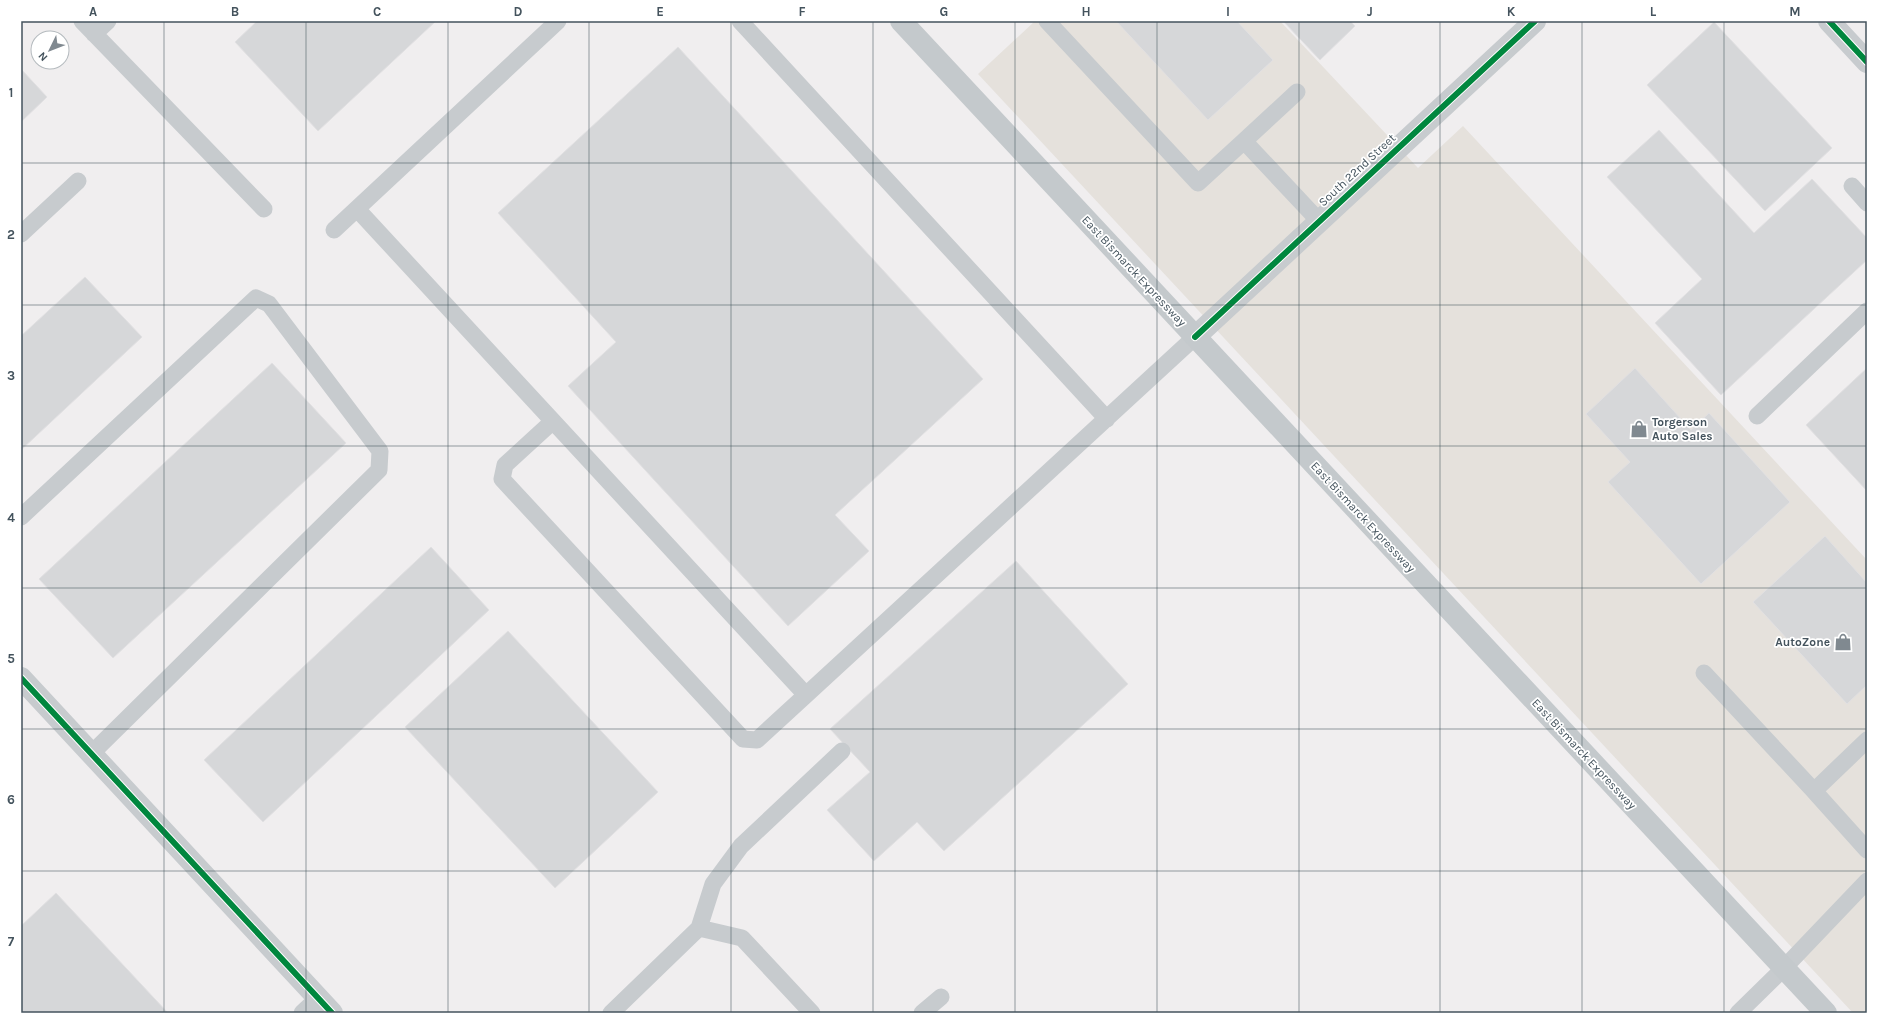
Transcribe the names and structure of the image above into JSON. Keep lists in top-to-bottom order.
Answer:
{
  "streets": {
    "main road": ["East Bismarck Expressway"],
    "street": ["South 22nd Street"]
  },
  "crossings": [
    ["South 22nd Street", "East Bismarck Expressway"]
  ],
  "places": {
    "shop": ["Torgerson Auto Sales", "AutoZone"]
  },
  "north": "bottom left",
  "grid": {
    "columns": [
      "A",
      "B",
      "C",
      "D",
      "E",
      "F",
      "G",
      "H",
      "I",
      "J",
      "K",
      "L",
      "M"
    ],
    "rows": [
      "1",
      "2",
      "3",
      "4",
      "5",
      "6",
      "7"
    ]
  }
}
